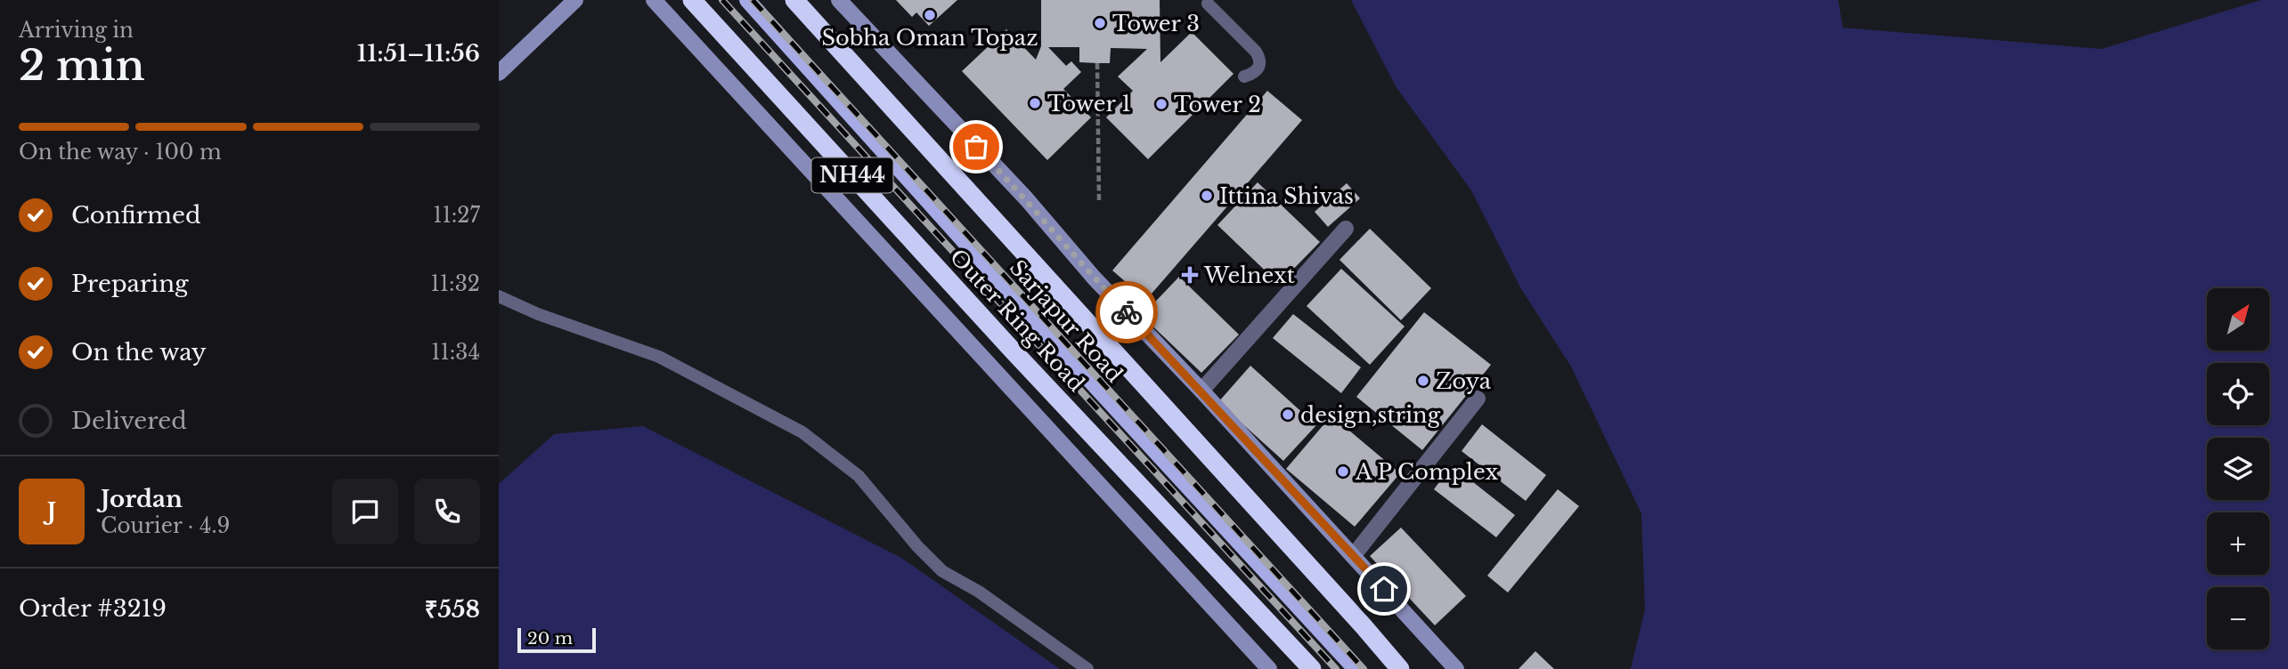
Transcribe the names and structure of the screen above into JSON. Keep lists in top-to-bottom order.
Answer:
{
  "streets": {
    "highway": ["NH44", "Outer Ring Road"],
    "main road": ["Sarjapur Road"]
  },
  "places": {
    "other": [
      "Sobha Oman Topaz",
      "Tower 3",
      "Tower 1",
      "Tower 2",
      "Ittina Shivas",
      "Zoya",
      "design,string",
      "A P Complex"
    ],
    "health": ["Welnext"]
  },
  "scale_bar": "20 m",
  "north": "top right",
  "page": {
    "heading": ["2 min", "Arriving in", "11:51–11:56"],
    "panel": [
      "Jordan",
      "Courier · 4.9",
      "Order #3219",
      "₹558"
    ],
    "bar": "On the way · 100 m",
    "list": [
      ["Confirmed", "11:27"],
      ["Preparing", "11:32"],
      ["On the way", "11:34"],
      "Delivered"
    ],
    "map_buttons": ["+", "−"],
    "round": "J",
    "scale": "20 m"
  }
}
